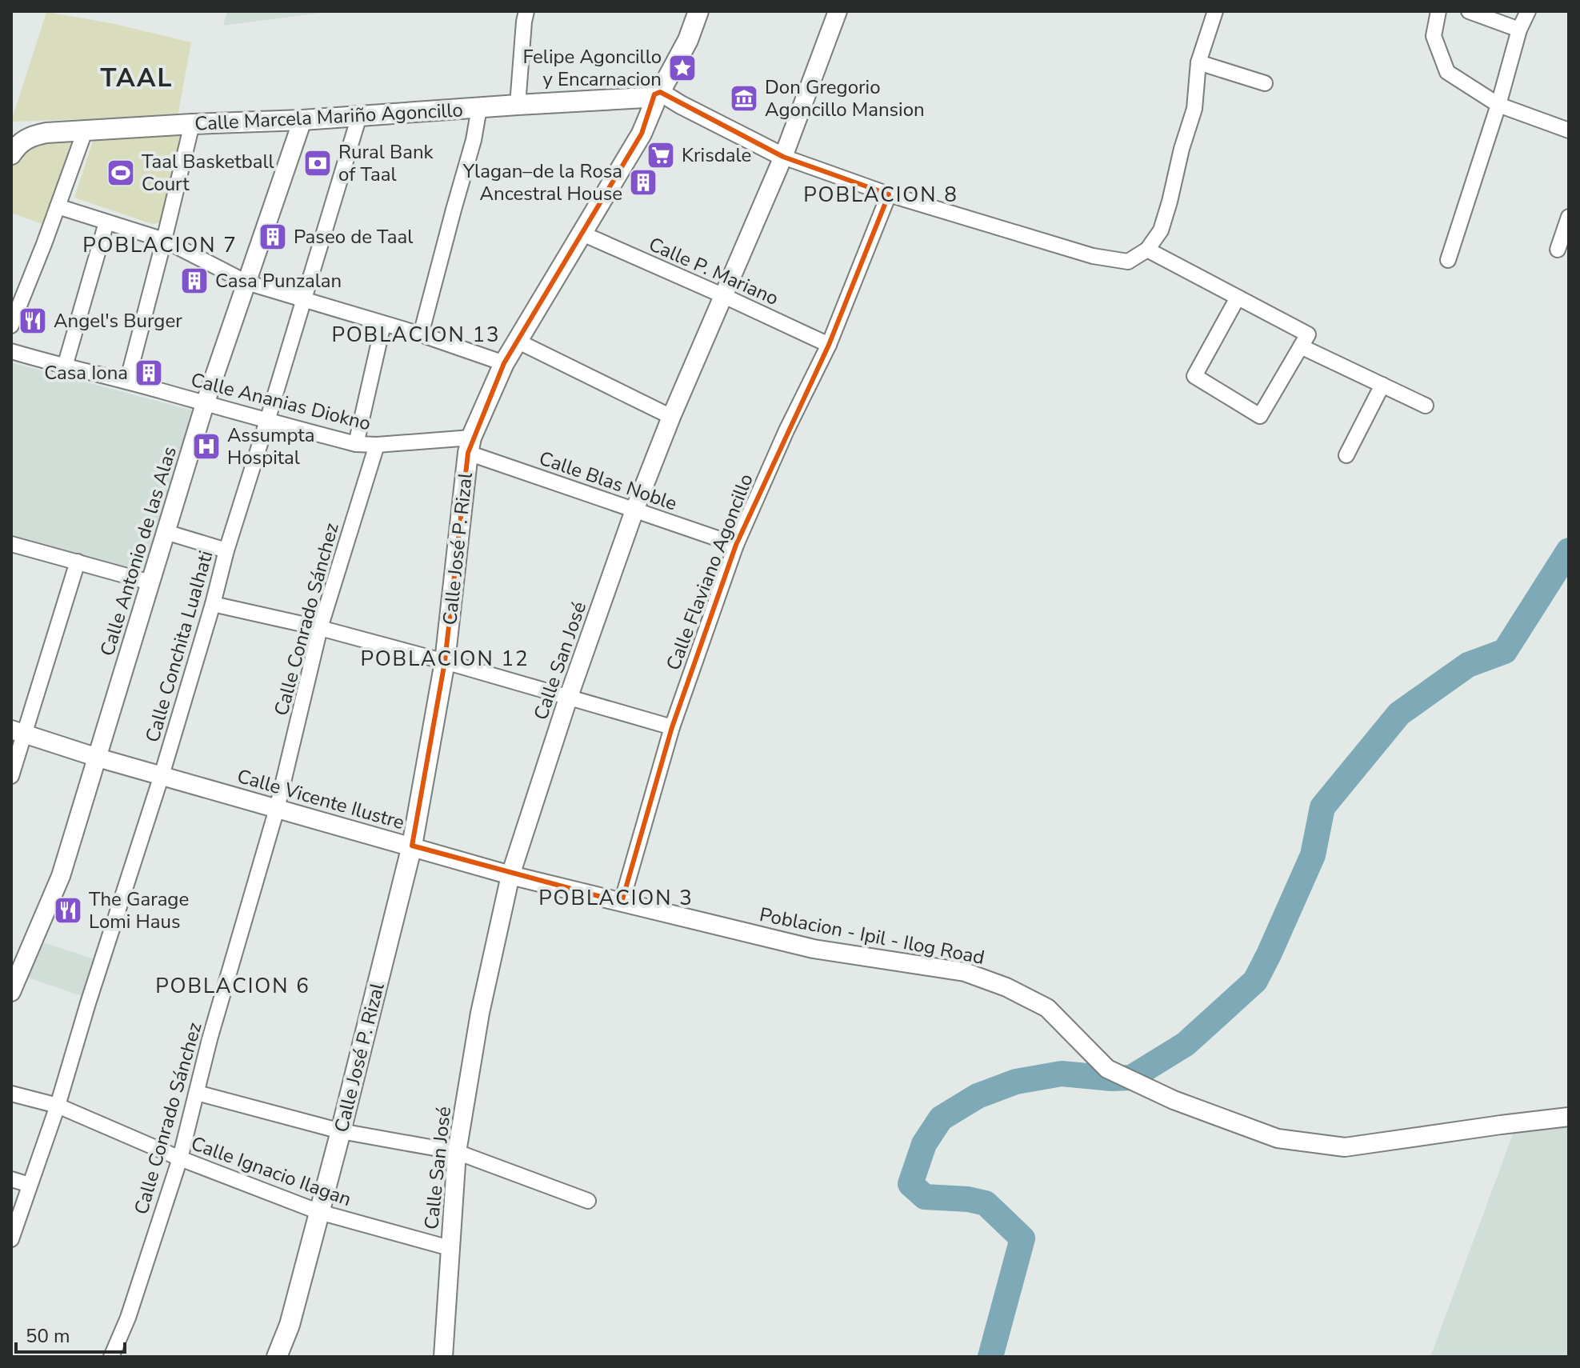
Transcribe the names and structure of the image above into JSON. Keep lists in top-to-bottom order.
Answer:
{
  "streets": {
    "main road": ["Calle Marcela Mariño Agoncillo", "Calle José P. Rizal"],
    "street": [
      "Calle P. Mariano",
      "Calle Ananias Diokno",
      "Calle Blas Noble",
      "Calle Antonio de las Alas",
      "Calle Flaviano Agoncillo",
      "Calle Conrado Sánchez",
      "Calle Conchita Lualhati",
      "Calle San José",
      "Calle Vicente Ilustre",
      "Poblacion - Ipil - Ilog Road",
      "Calle Ignacio Ilagan"
    ]
  },
  "crossings": [
    ["Calle Marcela Mariño Agoncillo", "Calle José P. Rizal"],
    ["Calle Marcela Mariño Agoncillo", "Calle Antonio de las Alas"],
    ["Calle Marcela Mariño Agoncillo", "Calle Conchita Lualhati"],
    ["Calle P. Mariano", "Calle José P. Rizal"],
    ["Calle P. Mariano", "Calle Flaviano Agoncillo"],
    ["Calle P. Mariano", "Calle San José"],
    ["Calle Ananias Diokno", "Calle Blas Noble"],
    ["Calle Ananias Diokno", "Calle José P. Rizal"],
    ["Calle Ananias Diokno", "Calle Antonio de las Alas"],
    ["Calle Ananias Diokno", "Calle Conrado Sánchez"],
    ["Calle Ananias Diokno", "Calle Conchita Lualhati"],
    ["Calle Blas Noble", "Calle José P. Rizal"],
    ["Calle Blas Noble", "Calle Flaviano Agoncillo"],
    ["Calle Blas Noble", "Calle San José"],
    ["Calle José P. Rizal", "Calle Vicente Ilustre"],
    ["Calle José P. Rizal", "Calle Ignacio Ilagan"],
    ["Calle Antonio de las Alas", "Calle Vicente Ilustre"],
    ["Calle Flaviano Agoncillo", "Calle Vicente Ilustre"],
    ["Calle Flaviano Agoncillo", "Poblacion - Ipil - Ilog Road"],
    ["Calle Conrado Sánchez", "Calle Vicente Ilustre"],
    ["Calle Conrado Sánchez", "Calle Ignacio Ilagan"],
    ["Calle Conchita Lualhati", "Calle Vicente Ilustre"],
    ["Calle Conchita Lualhati", "Calle Ignacio Ilagan"],
    ["Calle San José", "Calle Vicente Ilustre"],
    ["Calle San José", "Calle Ignacio Ilagan"],
    ["Calle Vicente Ilustre", "Poblacion - Ipil - Ilog Road"]
  ],
  "districts": [
    "TAAL",
    "POBLACION 8",
    "POBLACION 7",
    "POBLACION 13",
    "POBLACION 12",
    "POBLACION 3",
    "POBLACION 6"
  ],
  "places": {
    "place": ["Felipe Agoncillo y Encarnacion"],
    "museum": ["Don Gregorio Agoncillo Mansion"],
    "supermarket": ["Krisdale"],
    "bank": ["Rural Bank of Taal"],
    "sports": ["Taal Basketball Court"],
    "building": [
      "Ylagan–de la Rosa Ancestral House",
      "Paseo de Taal",
      "Casa Punzalan",
      "Casa Iona"
    ],
    "restaurant": ["Angel's Burger", "The Garage Lomi Haus"],
    "hospital": ["Assumpta Hospital"]
  },
  "scale_bar": "50 m"
}
